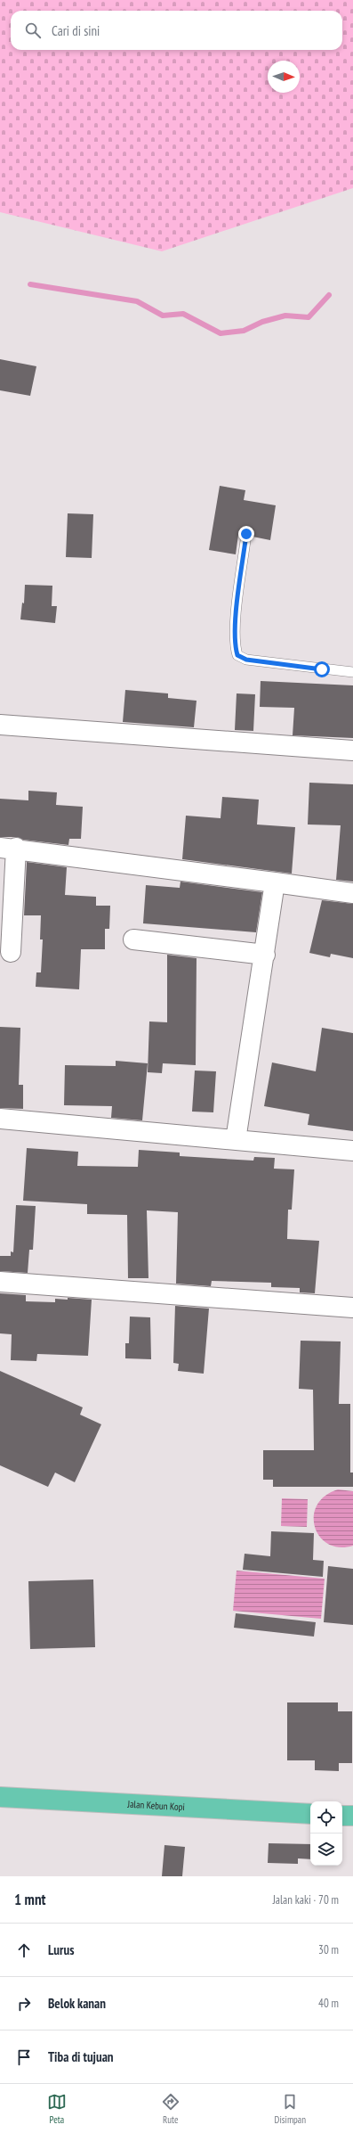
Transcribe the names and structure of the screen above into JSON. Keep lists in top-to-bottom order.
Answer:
{
  "streets": {
    "main road": ["Jalan Kebun Kopi"]
  },
  "north": "right",
  "page": {
    "search": "Cari di sini",
    "heading": ["1 mnt", "Jalan kaki · 70 m"],
    "list": [
      ["Lurus", "30 m"],
      ["Belok kanan", "40 m"],
      "Tiba di tujuan"
    ],
    "nav": ["Peta", "Rute", "Disimpan"]
  }
}
